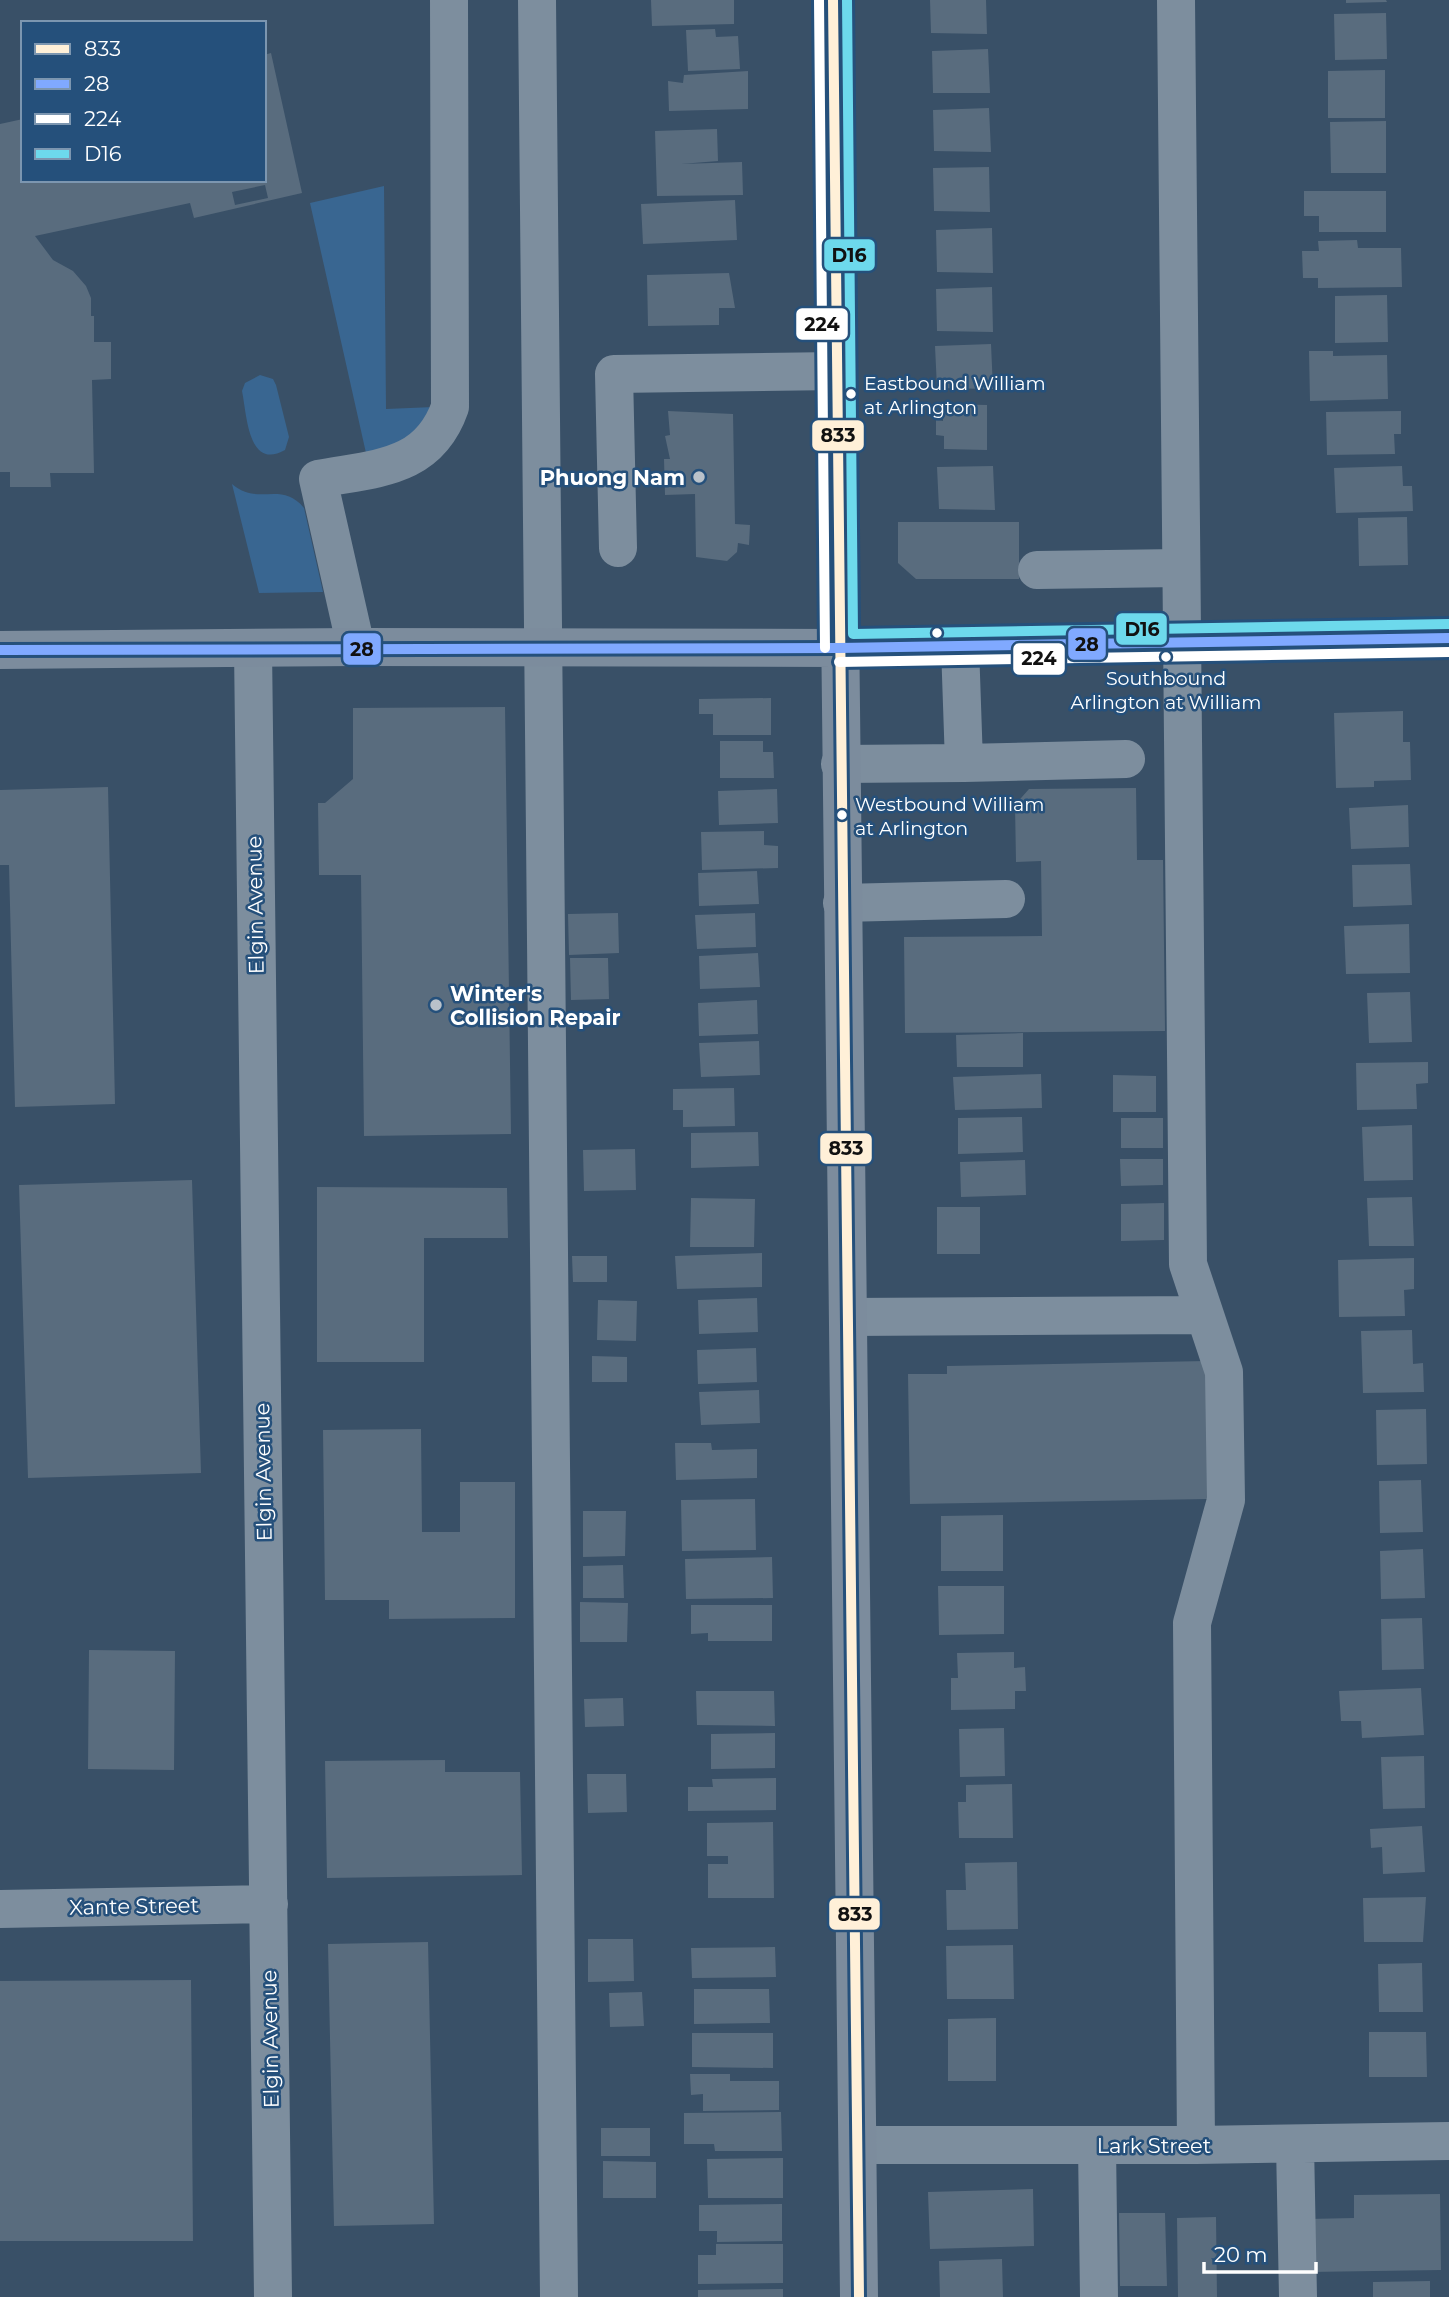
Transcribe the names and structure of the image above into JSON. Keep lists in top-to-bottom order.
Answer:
{
  "streets": {
    "street": ["Elgin Avenue", "Xante Street", "Lark Street"]
  },
  "crossings": [
    ["Elgin Avenue", "Xante Street"]
  ],
  "places": [
    "Eastbound William at Arlington",
    "Phuong Nam",
    "Southbound Arlington at William",
    "Westbound William at Arlington",
    "Winter's Collision Repair"
  ],
  "lines": [
    "transit line 833",
    "transit line 224",
    "transit line D16",
    "transit line 28"
  ],
  "legend": [
    "833",
    "28",
    "224",
    "D16"
  ],
  "scale_bar": "20 m"
}
